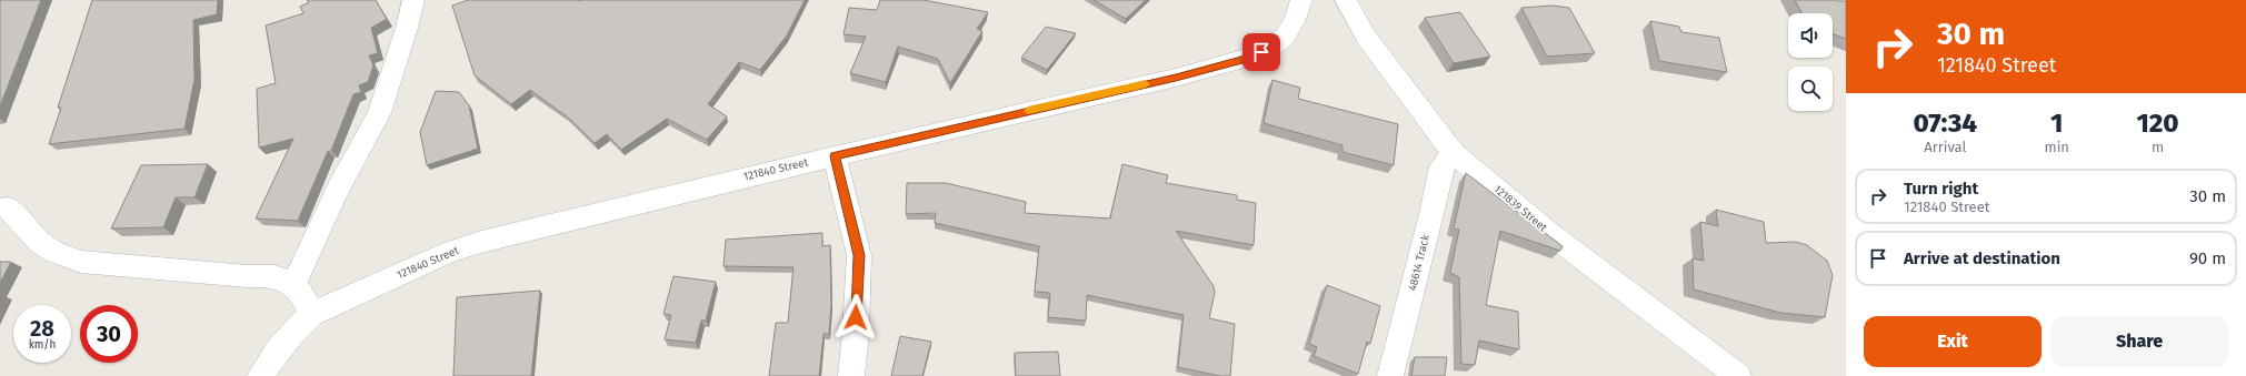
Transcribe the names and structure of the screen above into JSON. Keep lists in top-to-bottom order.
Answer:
{
  "streets": {
    "street": ["121840 Street", "121839 Street", "48614 Track"]
  },
  "crossings": [
    ["121839 Street", "48614 Track"]
  ],
  "page": {
    "turn": ["30 m", "121840 Street"],
    "eta": [
      "07:34",
      "Arrival",
      "1",
      "min",
      "120",
      "m"
    ],
    "list": [
      {
        "name": "Turn right",
        "note": "121840 Street",
        "value": "30 m"
      },
      {
        "name": "Arrive at destination",
        "value": "90 m"
      }
    ],
    "speed": "28 km/h",
    "limit": "30",
    "buttons": ["Exit", "Share"]
  }
}
